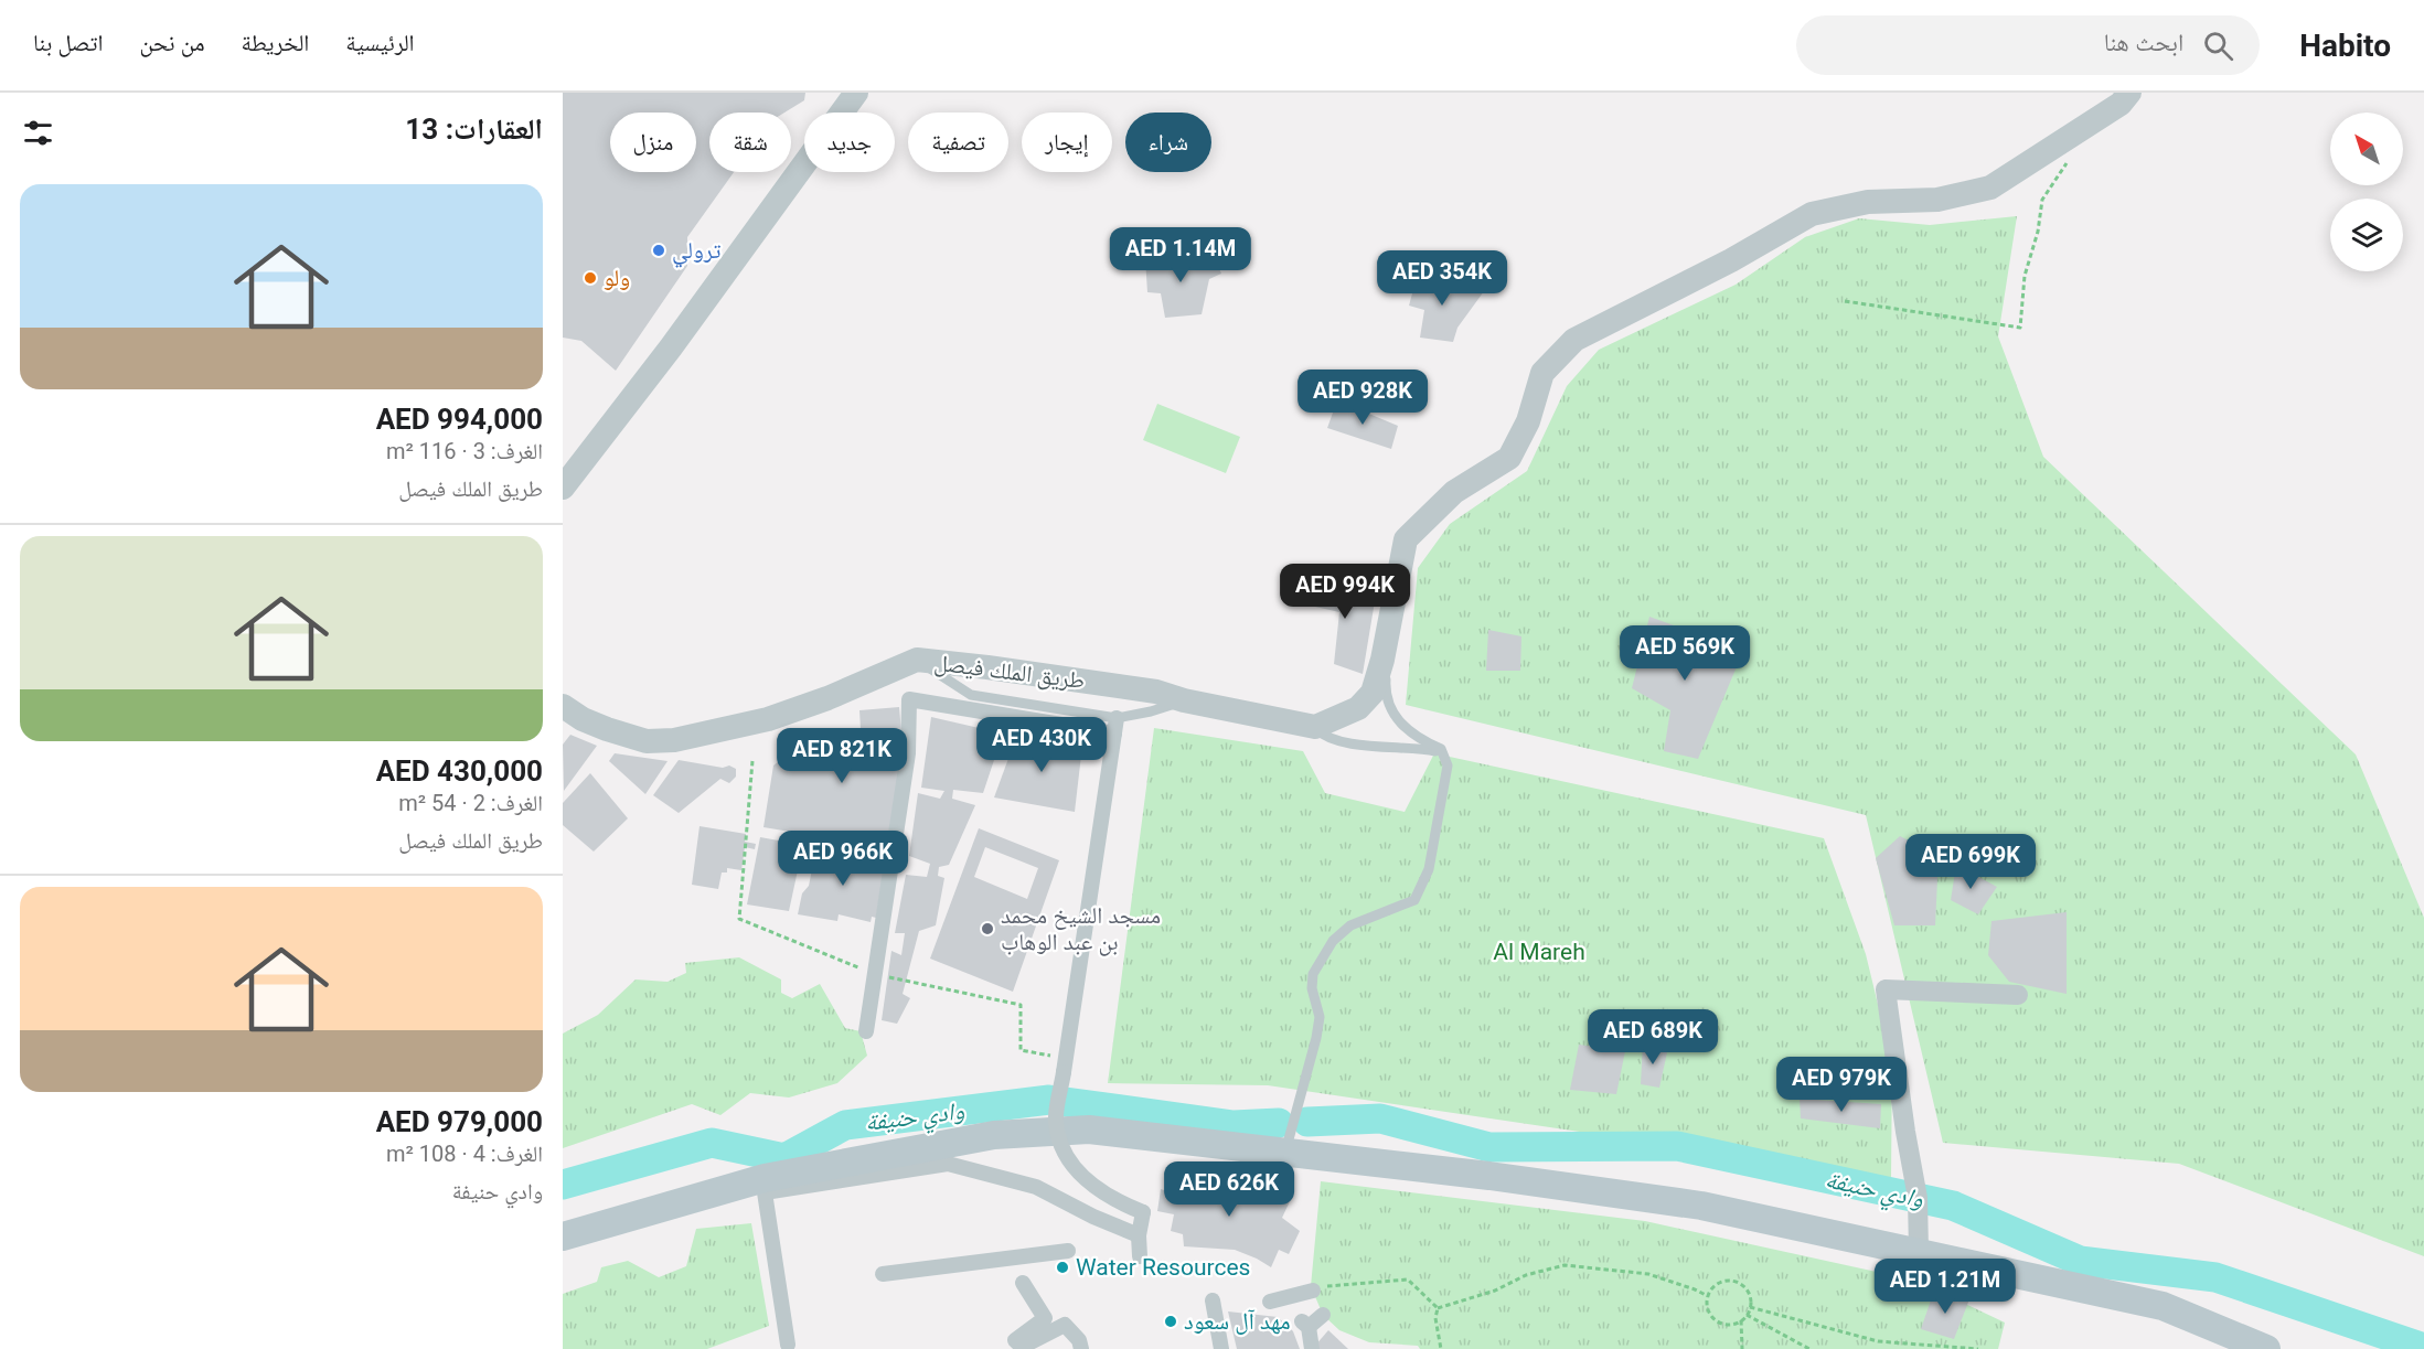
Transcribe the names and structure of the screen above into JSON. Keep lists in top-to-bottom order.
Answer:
{
  "streets": {
    "street": ["طريق الملك فيصل"]
  },
  "water": ["وادي حنيفة"],
  "parks": ["Al Mareh"],
  "places": [
    "ترولي",
    "ولو",
    "مسجد الشيخ محمد بن عبد الوهاب",
    "Water Resources",
    "مهد آل سعود"
  ],
  "north": "top left",
  "page": {
    "header": "Habito",
    "search": "ابحث هنا",
    "nav": [
      "الرئيسية",
      "الخريطة",
      "من نحن",
      "اتصل بنا"
    ],
    "heading": "العقارات: 13",
    "chip": [
      "شراء",
      "إيجار",
      "تصفية",
      "جديد",
      "شقة",
      "منزل"
    ],
    "list": [
      {
        "name": "AED 994,000",
        "note": "الغرف: 3 · 116 m² · طريق الملك فيصل"
      },
      {
        "name": "AED 430,000",
        "note": "الغرف: 2 · 54 m² · طريق الملك فيصل"
      },
      {
        "name": "AED 979,000",
        "note": "الغرف: 4 · 108 m² · وادي حنيفة"
      }
    ],
    "price": [
      "AED 1.14M",
      "AED 354K",
      "AED 928K",
      "AED 994K",
      "AED 569K",
      "AED 430K",
      "AED 821K",
      "AED 966K",
      "AED 699K",
      "AED 689K",
      "AED 979K",
      "AED 626K",
      "AED 1.21M"
    ]
  }
}
